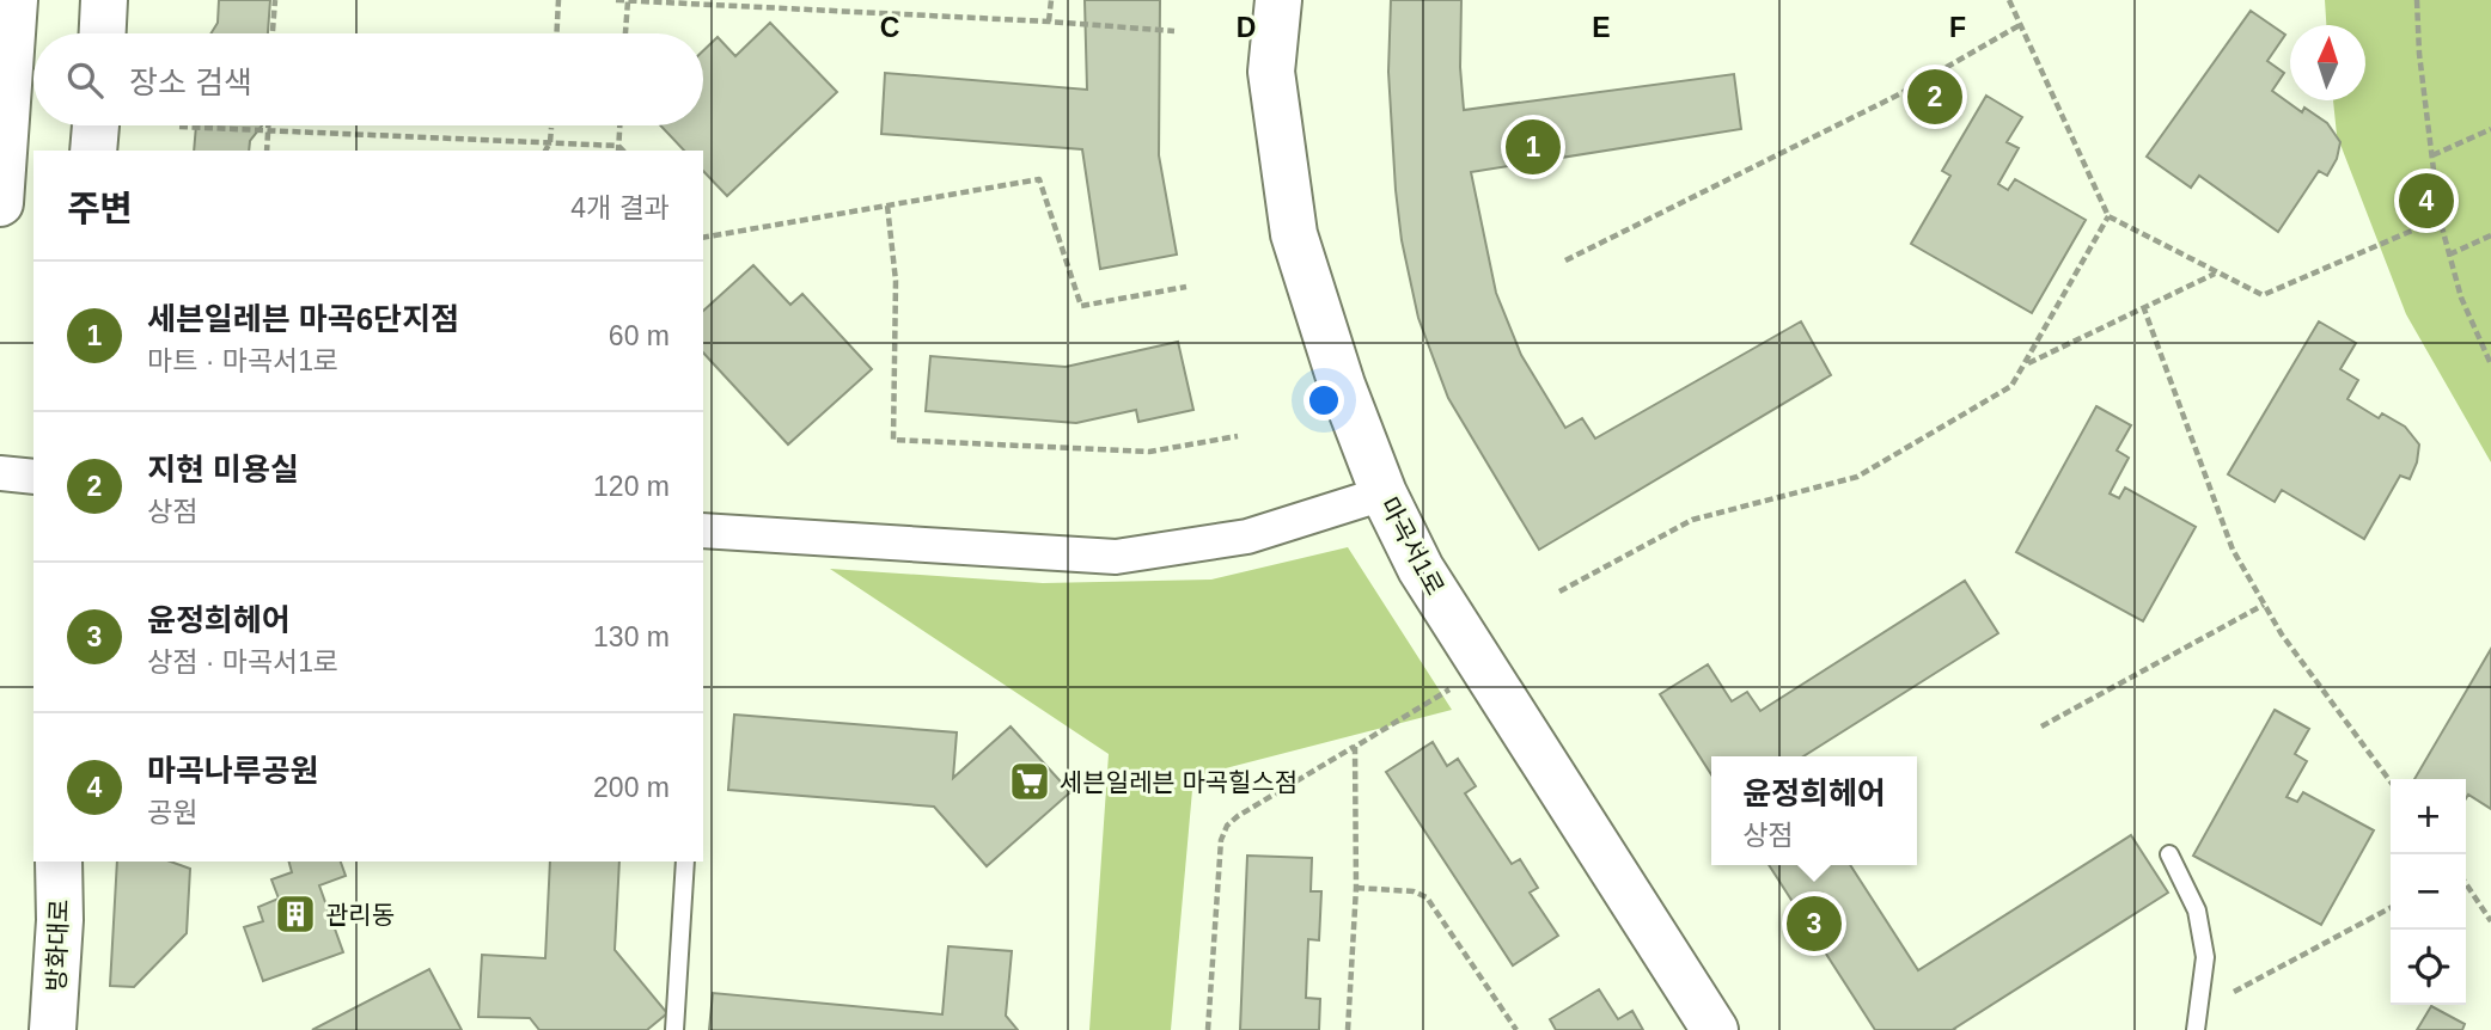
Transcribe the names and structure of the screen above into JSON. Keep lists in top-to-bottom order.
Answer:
{
  "streets": {
    "street": ["마곡서1로", "방화대로"]
  },
  "places": {
    "supermarket": ["세븐일레븐 마곡힐스점"],
    "building": ["관리동"]
  },
  "north": "top",
  "page": {
    "search": "장소 검색",
    "pins": [
      "2",
      "1",
      "4",
      "3"
    ],
    "heading": ["주변", "4개 결과"],
    "list": [
      {
        "mark": "1",
        "name": "세븐일레븐 마곡6단지점",
        "note": "마트 · 마곡서1로",
        "value": "60 m"
      },
      {
        "mark": "2",
        "name": "지현 미용실",
        "note": "상점",
        "value": "120 m"
      },
      {
        "mark": "3",
        "name": "윤정희헤어",
        "note": "상점 · 마곡서1로",
        "value": "130 m"
      },
      {
        "mark": "4",
        "name": "마곡나루공원",
        "note": "공원",
        "value": "200 m"
      }
    ],
    "popup": ["윤정희헤어", "상점"],
    "map_buttons": ["+", "−"]
  },
  "grid": {
    "columns": [
      "C",
      "D",
      "E",
      "F"
    ]
  }
}
